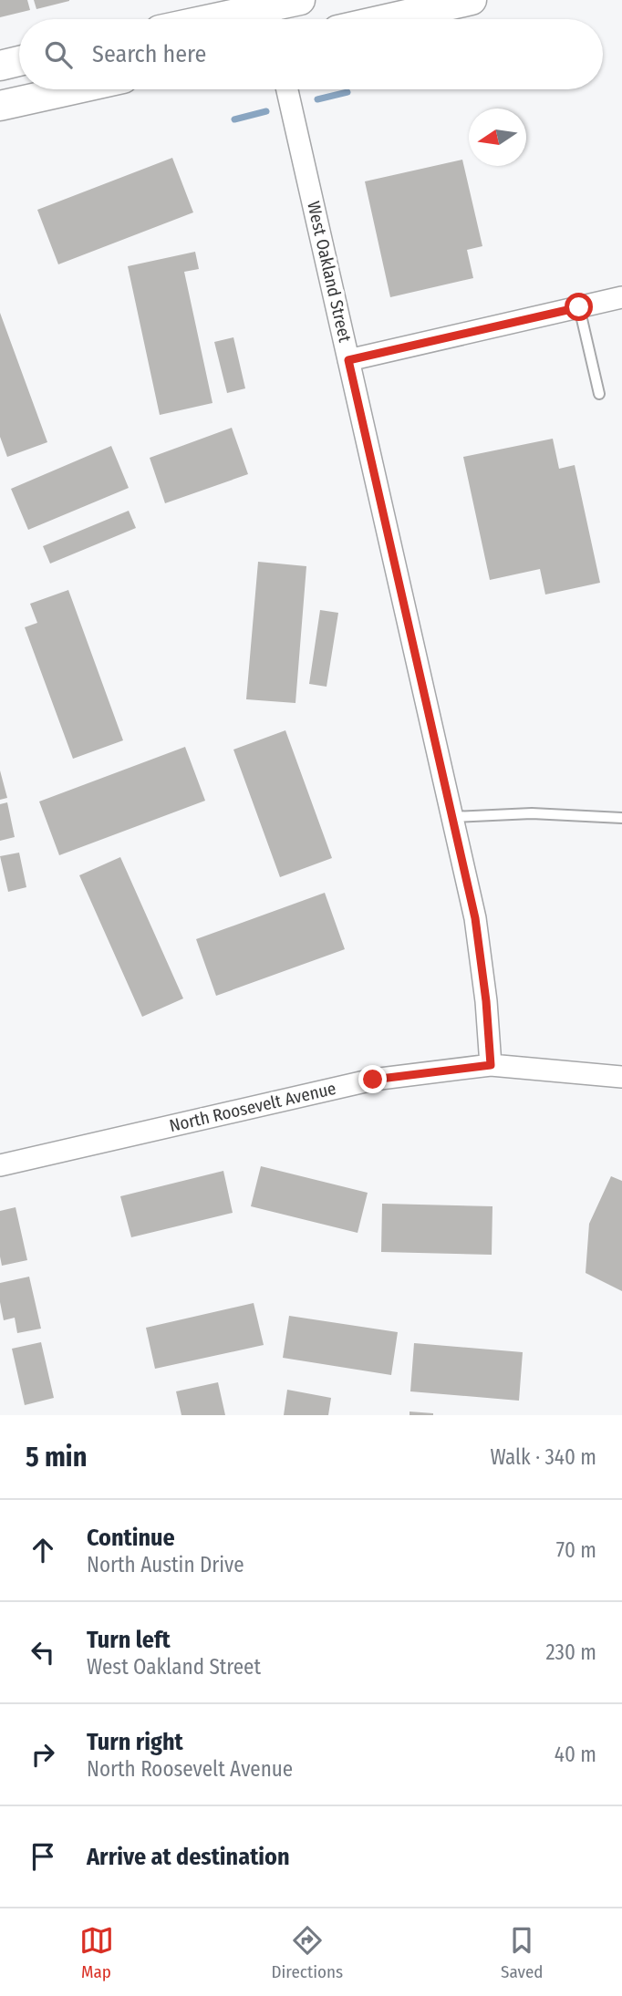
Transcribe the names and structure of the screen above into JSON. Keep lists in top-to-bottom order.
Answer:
{
  "streets": {
    "street": ["West Oakland Street", "North Roosevelt Avenue"]
  },
  "crossings": [
    ["West Oakland Street", "North Roosevelt Avenue"]
  ],
  "north": "left",
  "page": {
    "search": "Search here",
    "heading": ["5 min", "Walk · 340 m"],
    "list": [
      ["Continue", "North Austin Drive", "70 m"],
      ["Turn left", "West Oakland Street", "230 m"],
      ["Turn right", "North Roosevelt Avenue", "40 m"],
      "Arrive at destination"
    ],
    "nav": ["Map", "Directions", "Saved"]
  }
}
